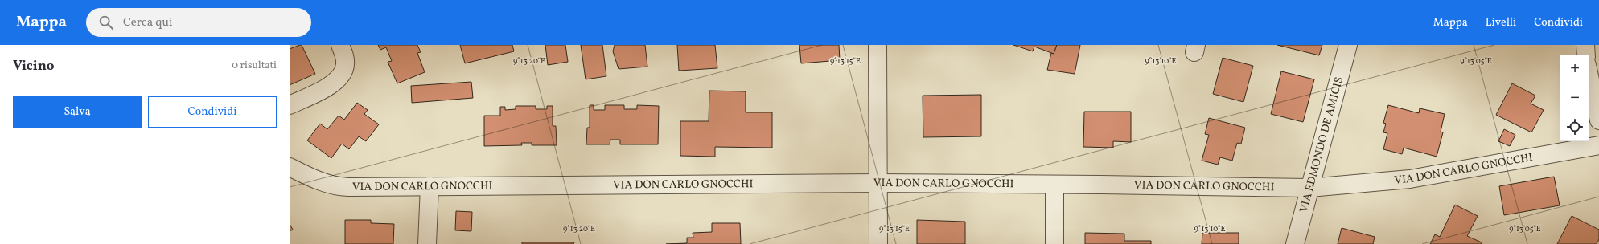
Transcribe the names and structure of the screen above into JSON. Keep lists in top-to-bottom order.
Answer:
{
  "streets": {
    "street": ["VIA EDMONDO DE AMICIS", "VIA DON CARLO GNOCCHI"]
  },
  "crossings": [
    ["VIA EDMONDO DE AMICIS", "VIA DON CARLO GNOCCHI"]
  ],
  "page": {
    "header": "Mappa",
    "search": "Cerca qui",
    "nav": ["Mappa", "Livelli", "Condividi"],
    "heading": ["Vicino", "0 risultati"],
    "map_buttons": ["+", "−"],
    "buttons": ["Salva", "Condividi"]
  },
  "coordinates": [
    "9°13'20\"E",
    "9°13'15\"E",
    "9°13'10\"E",
    "9°13'05\"E"
  ]
}
